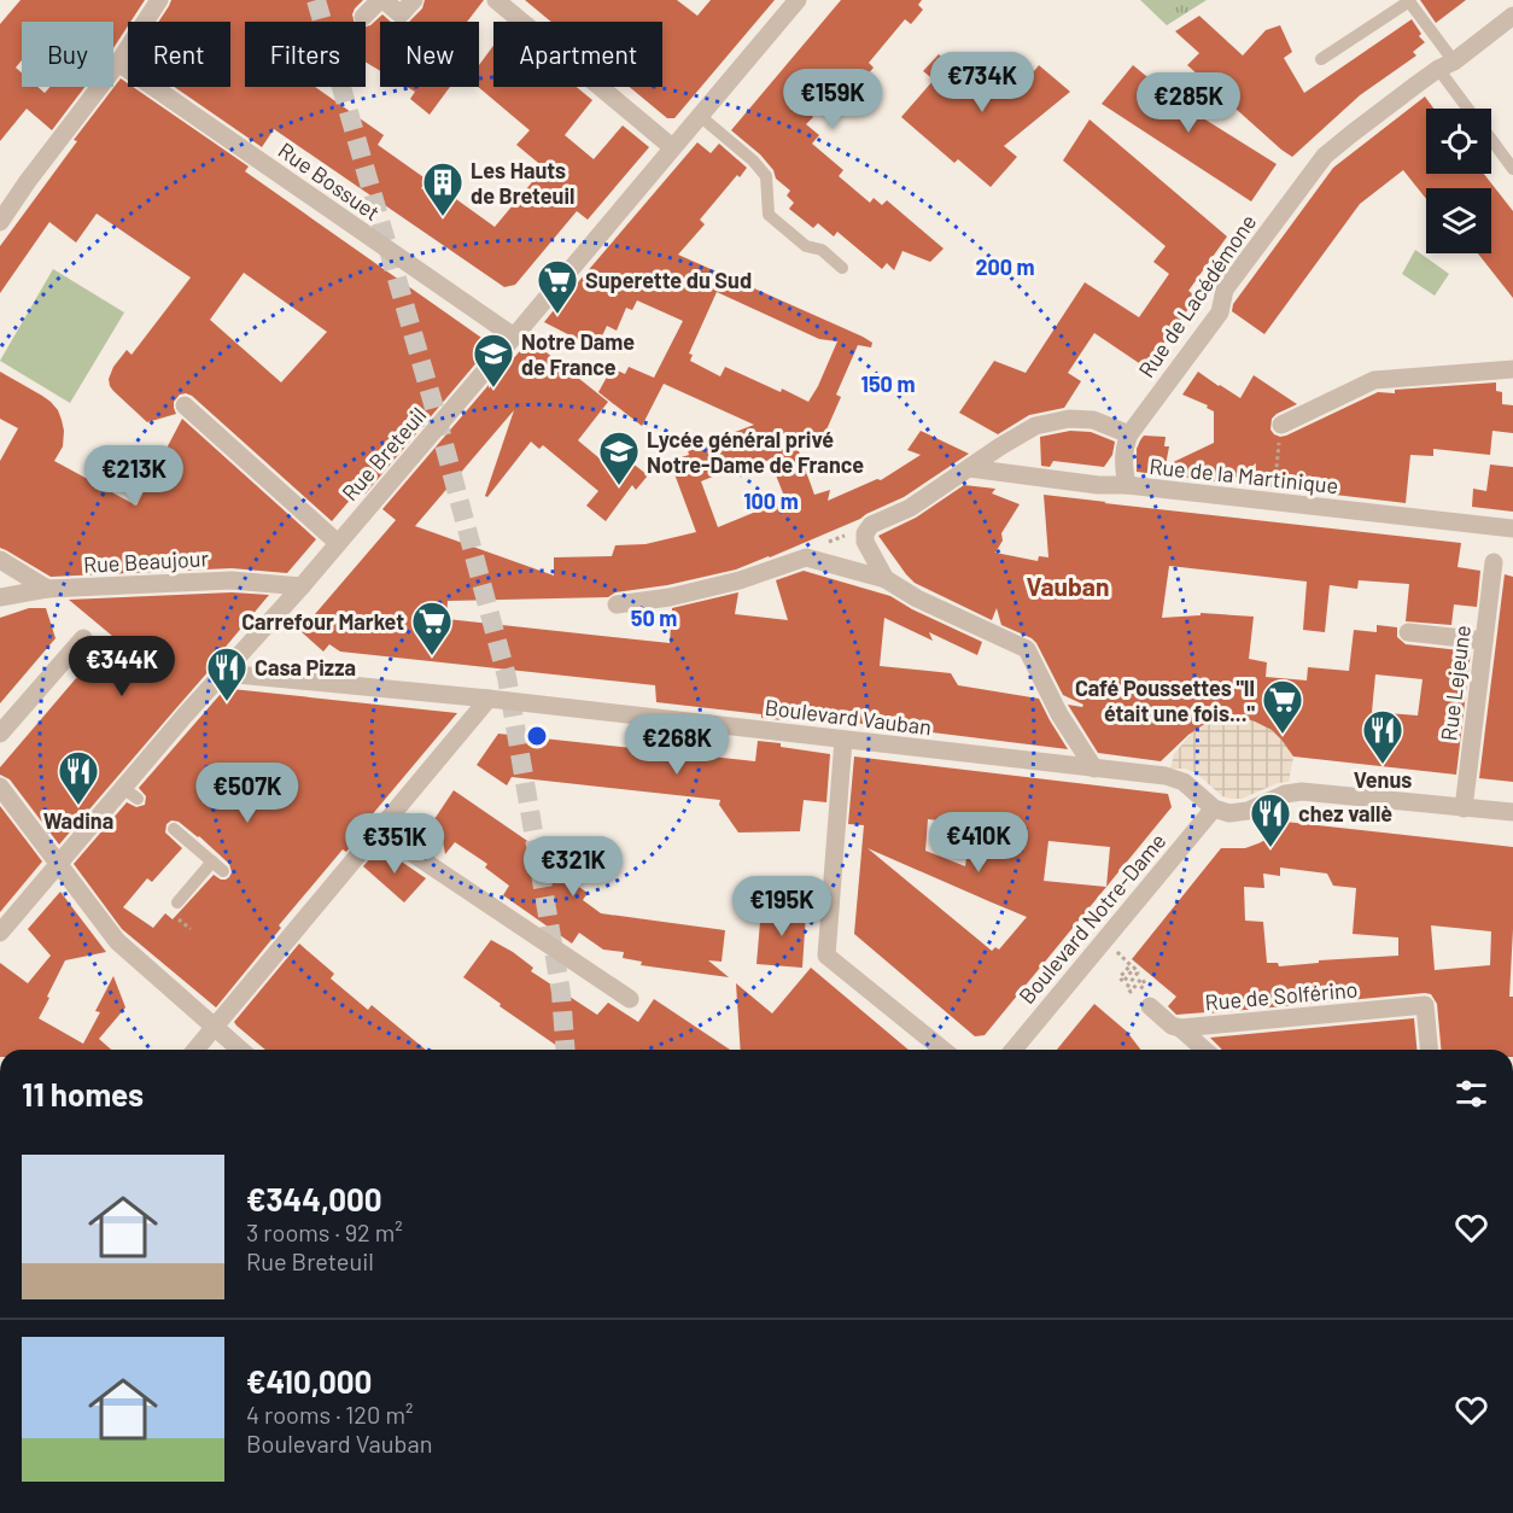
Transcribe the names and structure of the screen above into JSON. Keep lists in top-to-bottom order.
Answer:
{
  "streets": {
    "street": [
      "Rue Bossuet",
      "Rue de Lacédémone",
      "Rue Breteuil",
      "Rue de la Martinique",
      "Rue Beaujour",
      "Rue Lejeune",
      "Boulevard Vauban",
      "Boulevard Notre-Dame",
      "Rue de Solférino"
    ]
  },
  "crossings": [
    ["Rue Bossuet", "Rue Breteuil"],
    ["Rue de Lacédémone", "Rue de la Martinique"],
    ["Rue Breteuil", "Rue Beaujour"],
    ["Rue Breteuil", "Boulevard Vauban"],
    ["Boulevard Vauban", "Boulevard Notre-Dame"]
  ],
  "districts": ["Vauban"],
  "places": {
    "building": ["Les Hauts de Breteuil"],
    "supermarket": ["Superette du Sud", "Carrefour Market", "Café Poussettes \"Il était une fois...\""],
    "school or university": ["Notre Dame de France", "Lycée général privé Notre-Dame de France"],
    "restaurant": [
      "Casa Pizza",
      "Venus",
      "Wadina",
      "chez vallè"
    ]
  },
  "page": {
    "chip": [
      "Buy",
      "Rent",
      "Filters",
      "New",
      "Apartment"
    ],
    "price": [
      "€734K",
      "€159K",
      "€285K",
      "€213K",
      "€344K",
      "€268K",
      "€507K",
      "€410K",
      "€351K",
      "€321K",
      "€195K"
    ],
    "heading": "11 homes",
    "list": [
      {
        "name": "€344,000",
        "note": "3 rooms · 92 m² · Rue Breteuil"
      },
      {
        "name": "€410,000",
        "note": "4 rooms · 120 m² · Boulevard Vauban"
      }
    ]
  },
  "rings": [
    "200 m",
    "150 m",
    "100 m",
    "50 m"
  ]
}
